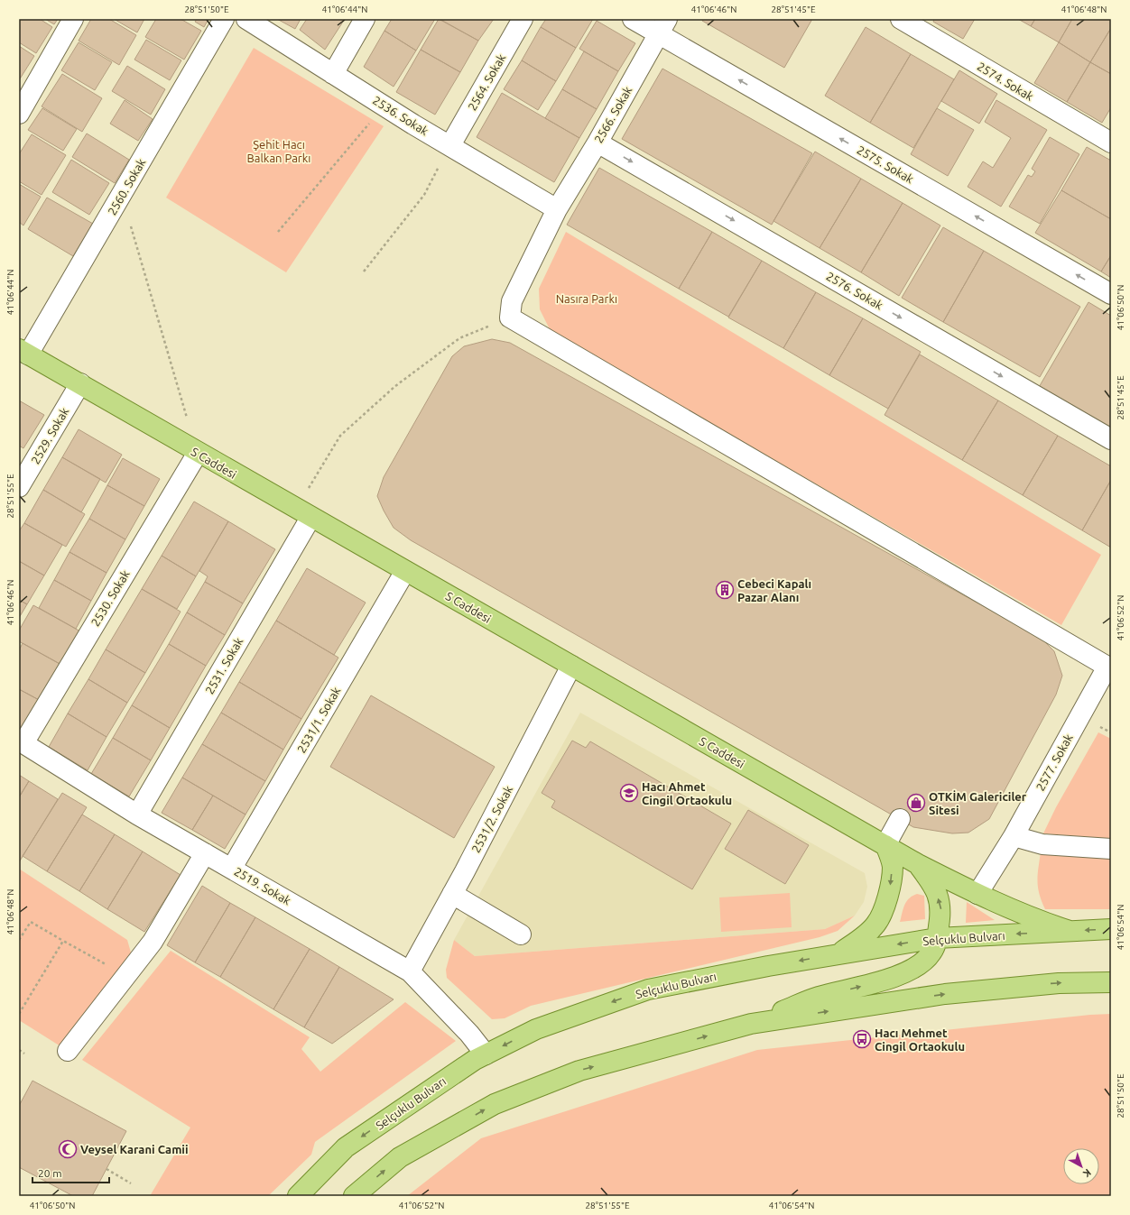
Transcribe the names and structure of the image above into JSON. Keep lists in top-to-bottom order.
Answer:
{
  "streets": {
    "main road": ["S Caddesi", "Selçuklu Bulvarı"],
    "street": [
      "2574. Sokak",
      "2564. Sokak",
      "2566. Sokak",
      "2536. Sokak",
      "2575. Sokak",
      "2560. Sokak",
      "2576. Sokak",
      "2529. Sokak",
      "2530. Sokak",
      "2531. Sokak",
      "2531/1. Sokak",
      "2577. Sokak",
      "2531/2. Sokak",
      "2519. Sokak"
    ]
  },
  "crossings": [
    ["2564. Sokak", "2536. Sokak"],
    ["2566. Sokak", "2536. Sokak"],
    ["2566. Sokak", "2575. Sokak"],
    ["2566. Sokak", "2576. Sokak"],
    ["2566. Sokak", "2577. Sokak"],
    ["2560. Sokak", "S Caddesi"],
    ["2529. Sokak", "S Caddesi"],
    ["S Caddesi", "2530. Sokak"],
    ["S Caddesi", "2531. Sokak"],
    ["S Caddesi", "2531/1. Sokak"],
    ["S Caddesi", "2577. Sokak"],
    ["S Caddesi", "2531/2. Sokak"],
    ["S Caddesi", "Selçuklu Bulvarı"],
    ["2530. Sokak", "2519. Sokak"],
    ["2531. Sokak", "2519. Sokak"],
    ["2531/1. Sokak", "2519. Sokak"],
    ["2531/2. Sokak", "2519. Sokak"],
    ["2519. Sokak", "Selçuklu Bulvarı"]
  ],
  "one_way": ["2575. Sokak", "2576. Sokak"],
  "parks": ["Şehit Hacı Balkan Parkı", "Nasıra Parkı"],
  "places": {
    "building": ["Cebeci Kapalı Pazar Alanı"],
    "school or university": ["Hacı Ahmet Cingil Ortaokulu"],
    "shop": ["OTKİM Galericiler Sitesi"],
    "bus stop": ["Hacı Mehmet Cingil Ortaokulu"],
    "mosque": ["Veysel Karani Camii"]
  },
  "scale_bar": "20 m",
  "north": "bottom right",
  "coordinates": [
    "28°51'50\"E",
    "41°06'44\"N",
    "41°06'46\"N",
    "28°51'45\"E",
    "41°06'48\"N",
    "41°06'50\"N",
    "28°51'55\"E",
    "41°06'52\"N",
    "41°06'54\"N"
  ]
}
